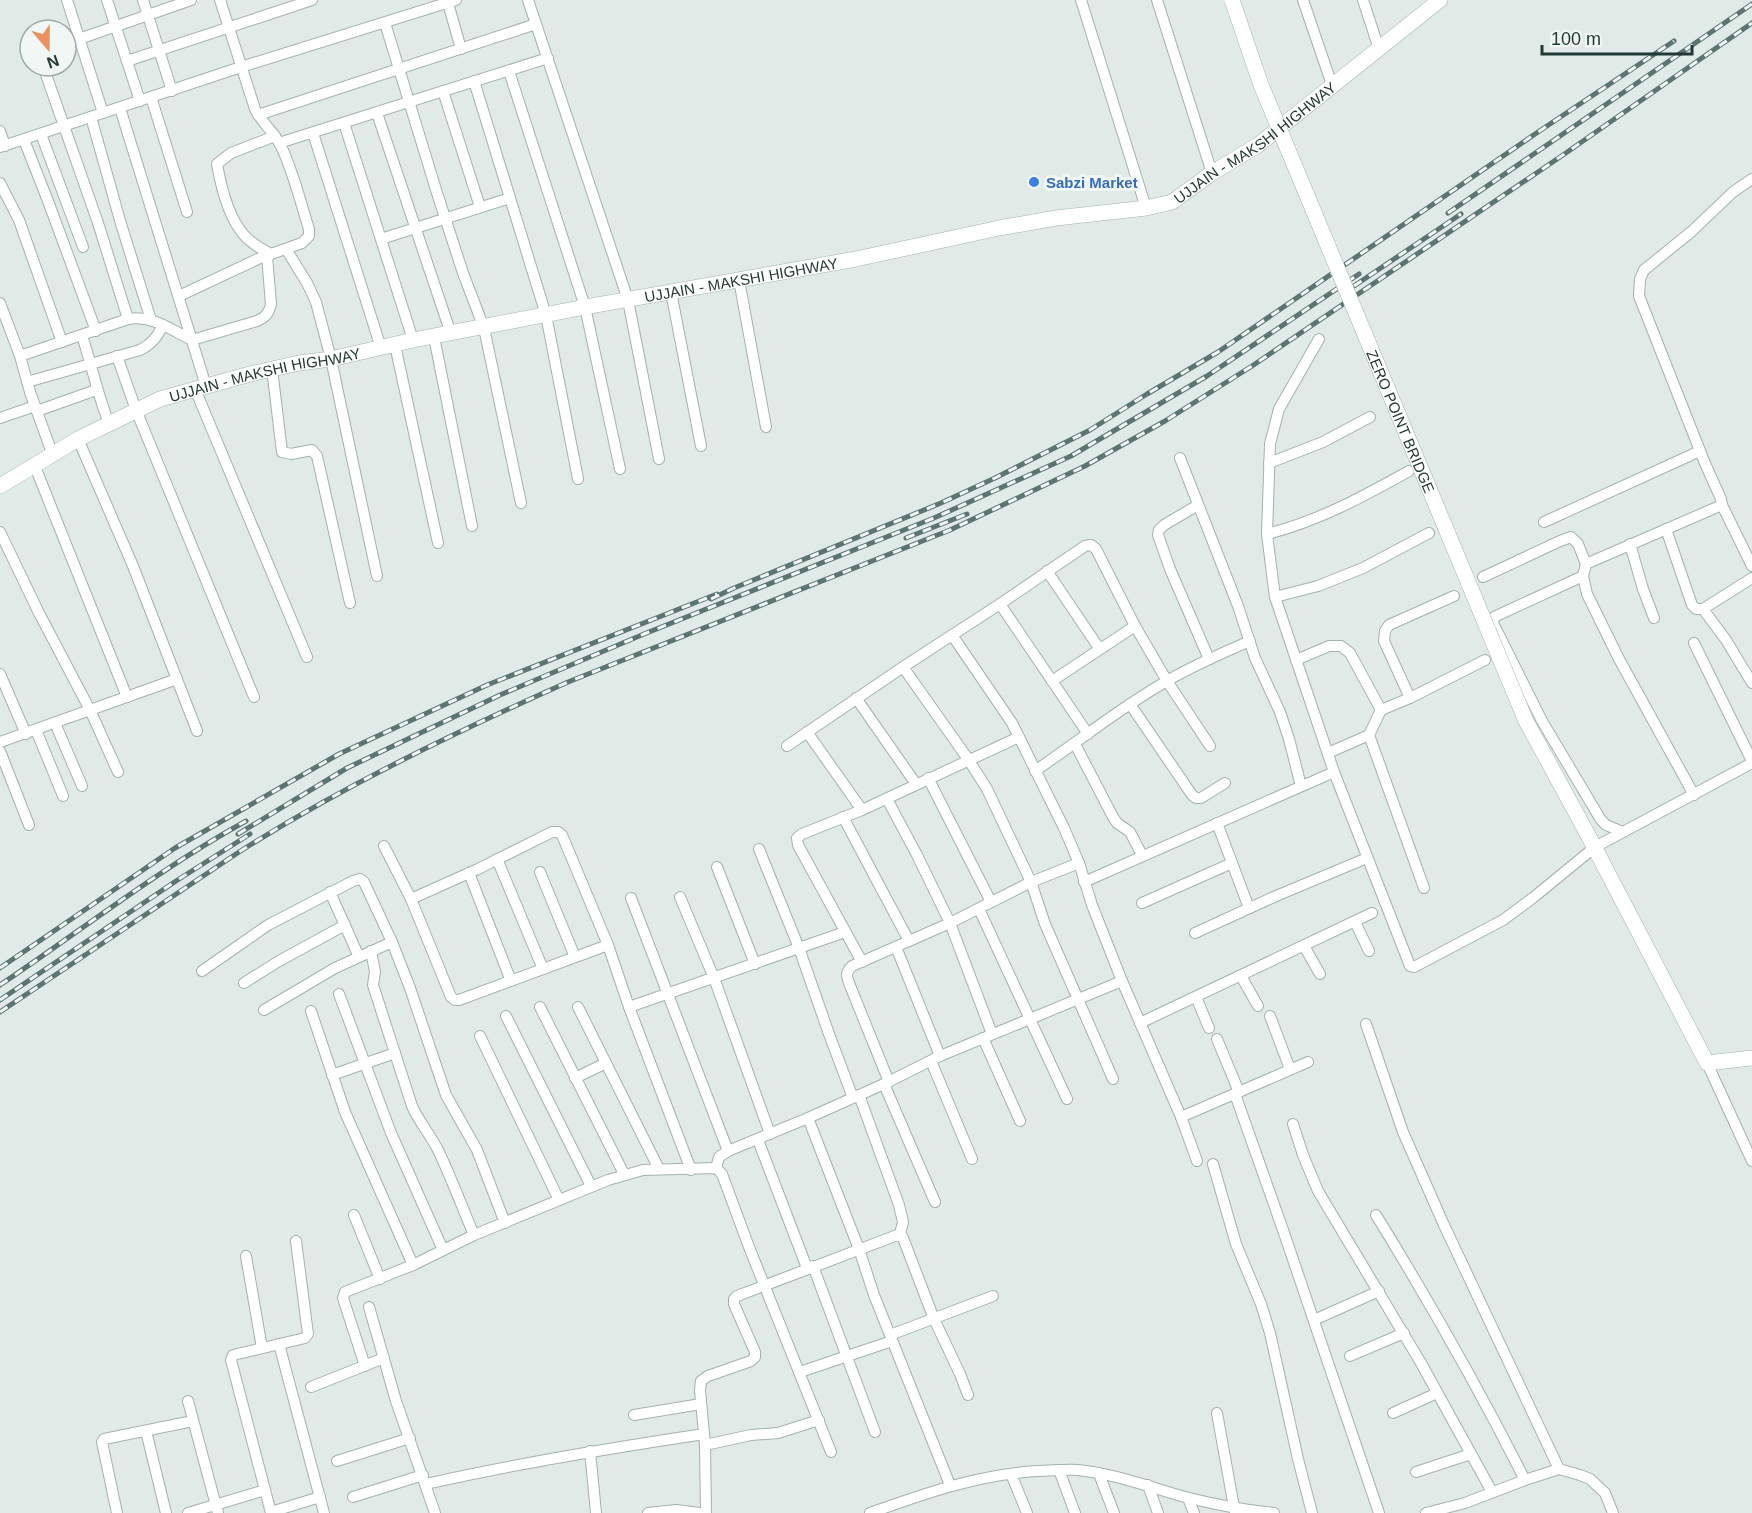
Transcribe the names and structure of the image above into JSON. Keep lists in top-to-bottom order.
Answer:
{
  "streets": {
    "main road": ["UJJAIN - MAKSHI HIGHWAY", "ZERO POINT BRIDGE"]
  },
  "places": ["Sabzi Market"],
  "scale_bar": "100 m",
  "north": "bottom"
}
